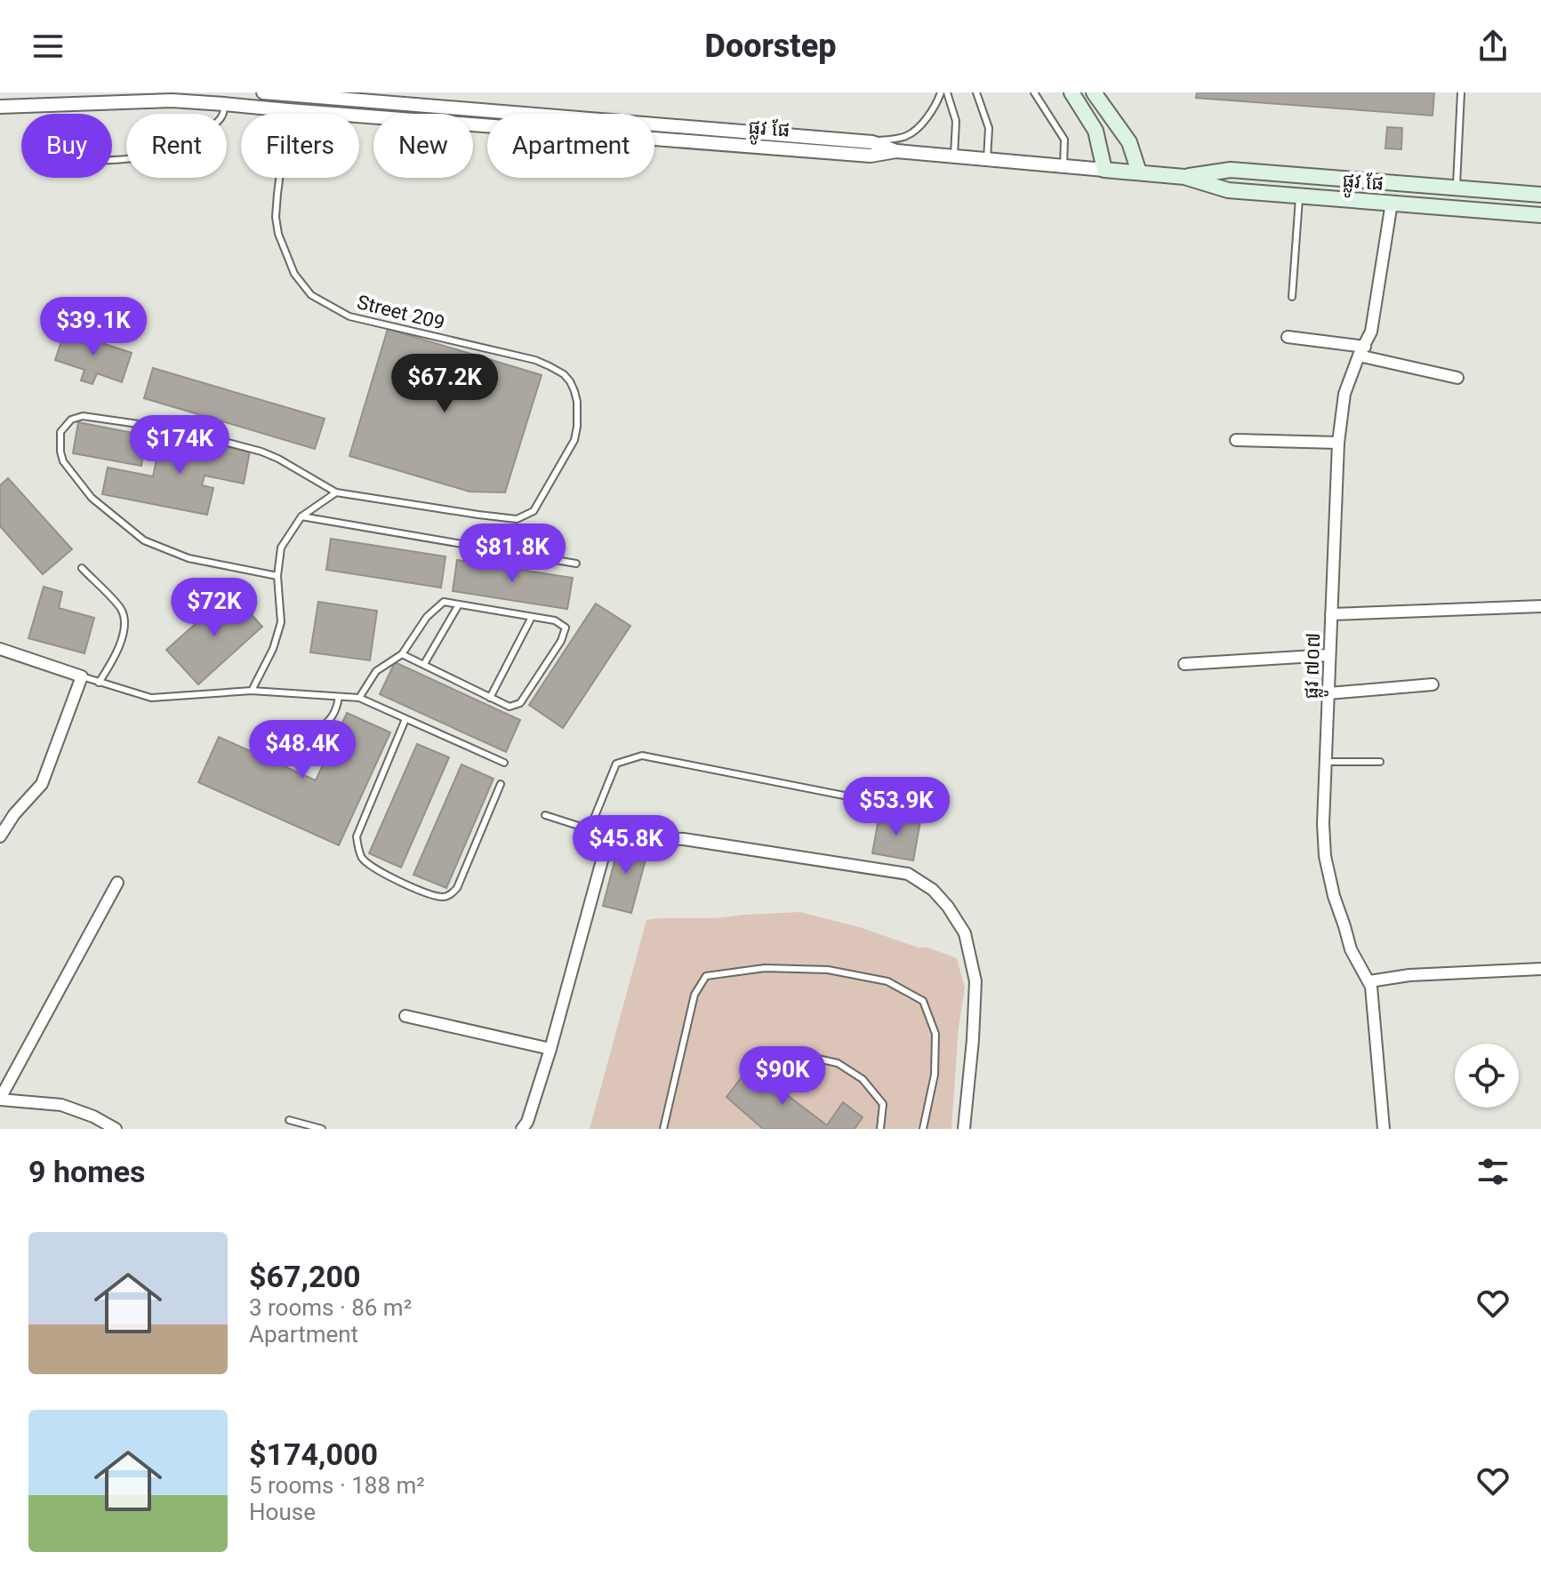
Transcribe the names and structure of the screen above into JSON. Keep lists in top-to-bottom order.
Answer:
{
  "streets": {
    "main road": ["ផ្លូវ ផែ"],
    "street": ["ផ្លូវ ៧០៧"],
    "lane": ["Street 209"]
  },
  "crossings": [
    ["ផ្លូវ ផែ", "Street 209"],
    ["ផ្លូវ ផែ", "ផ្លូវ ៧០៧"]
  ],
  "page": {
    "header": "Doorstep",
    "chip": [
      "Buy",
      "Rent",
      "Filters",
      "New",
      "Apartment"
    ],
    "price": [
      "$39.1K",
      "$67.2K",
      "$174K",
      "$81.8K",
      "$72K",
      "$48.4K",
      "$53.9K",
      "$45.8K",
      "$90K"
    ],
    "heading": "9 homes",
    "list": [
      {
        "name": "$67,200",
        "note": "3 rooms · 86 m² · Apartment"
      },
      {
        "name": "$174,000",
        "note": "5 rooms · 188 m² · House"
      }
    ]
  }
}
